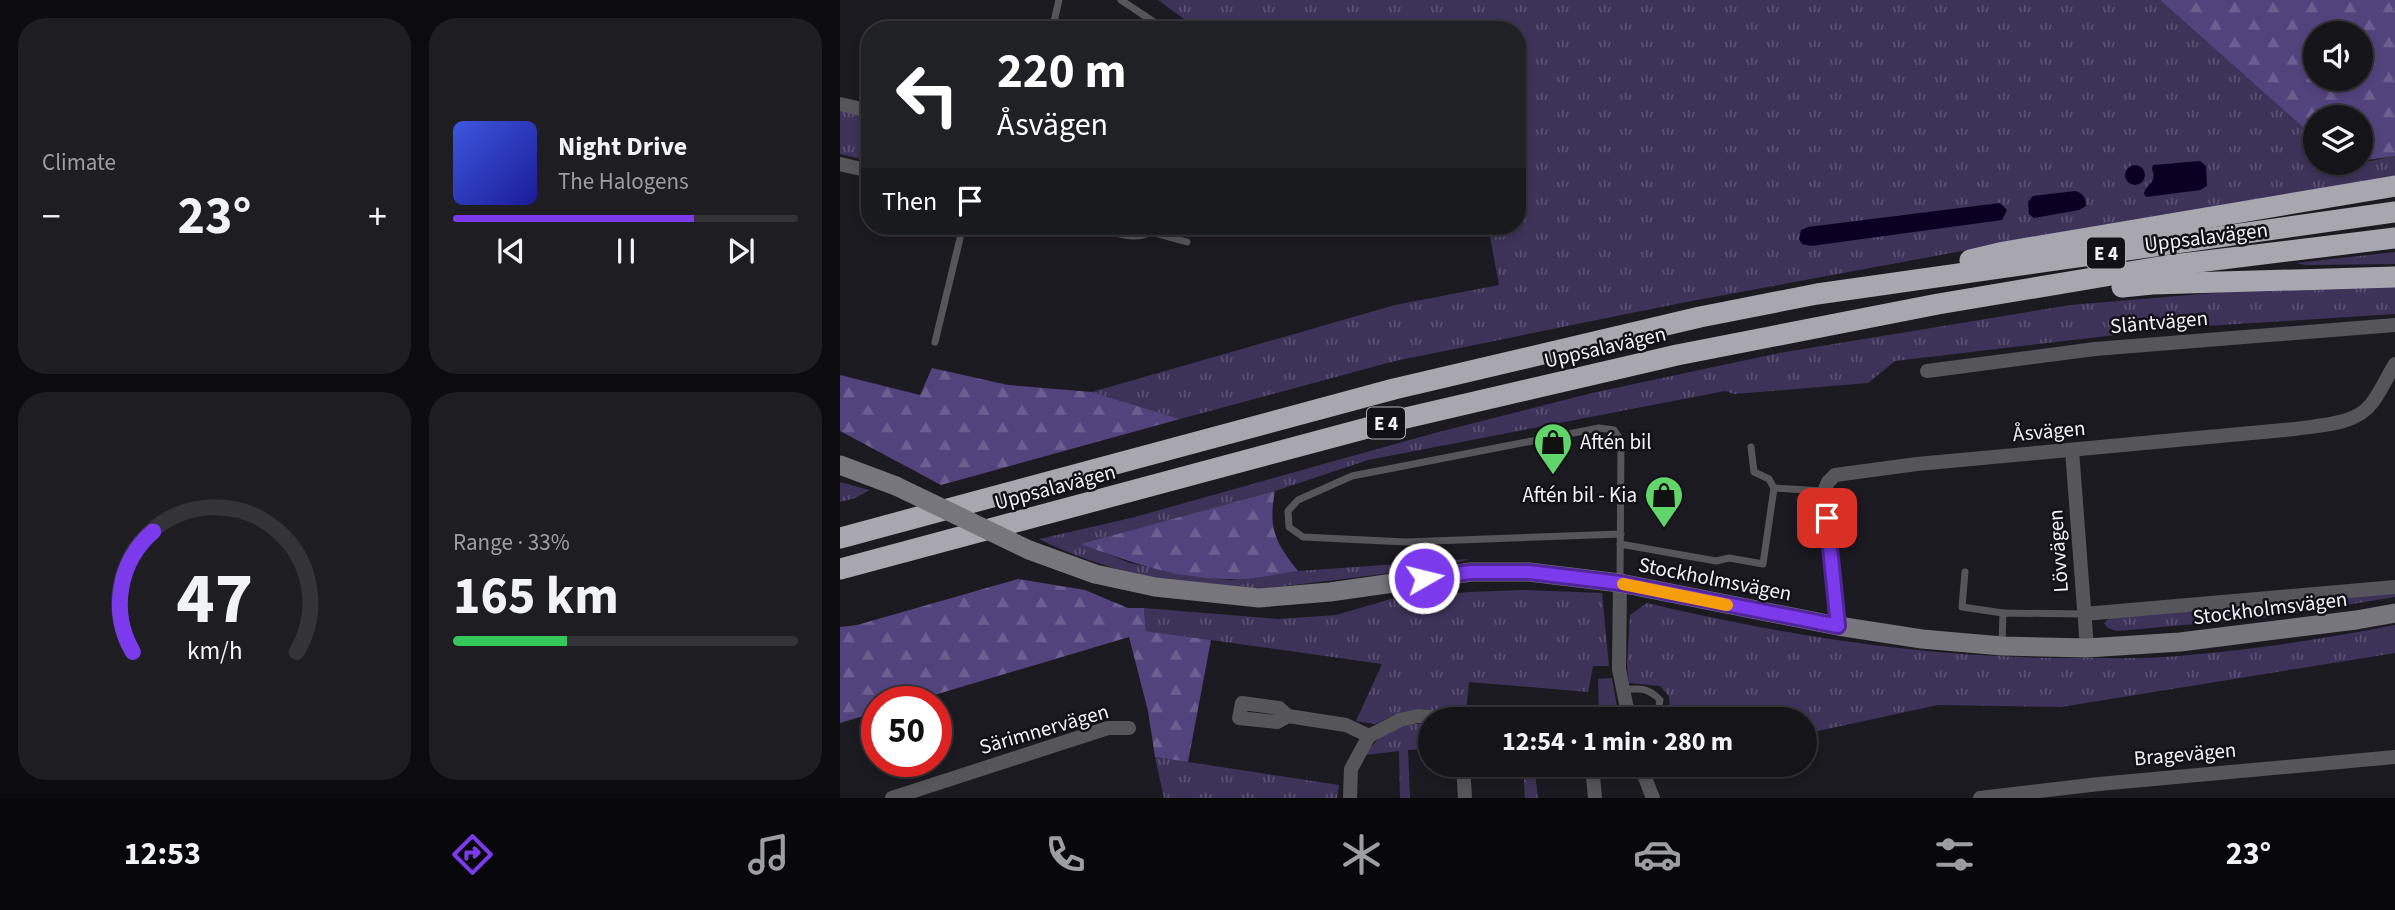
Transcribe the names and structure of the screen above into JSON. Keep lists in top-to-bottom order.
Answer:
{
  "streets": {
    "highway": ["Uppsalavägen", "E 4"],
    "main road": ["Stockholmsvägen"],
    "street": [
      "Släntvägen",
      "Åsvägen",
      "Lövvägen",
      "Särimnervägen",
      "Bragevägen"
    ]
  },
  "crossings": [
    ["Åsvägen", "Lövvägen"],
    ["Lövvägen", "Stockholmsvägen"]
  ],
  "places": {
    "shop": ["Aftén bil", "Aftén bil - Kia"]
  },
  "page": {
    "tile": [
      "Climate",
      ["Range · 33%", "165 km"]
    ],
    "turn": ["220 m", "Åsvägen"],
    "song": ["Night Drive", "The Halogens"],
    "then": "Then",
    "heat": ["−", "23°", "+"],
    "limit": "50",
    "trip": "12:54 · 1 min · 280 m",
    "tabs": ["12:53", "23°"],
    "gauge": ["47", "km/h"]
  }
}
